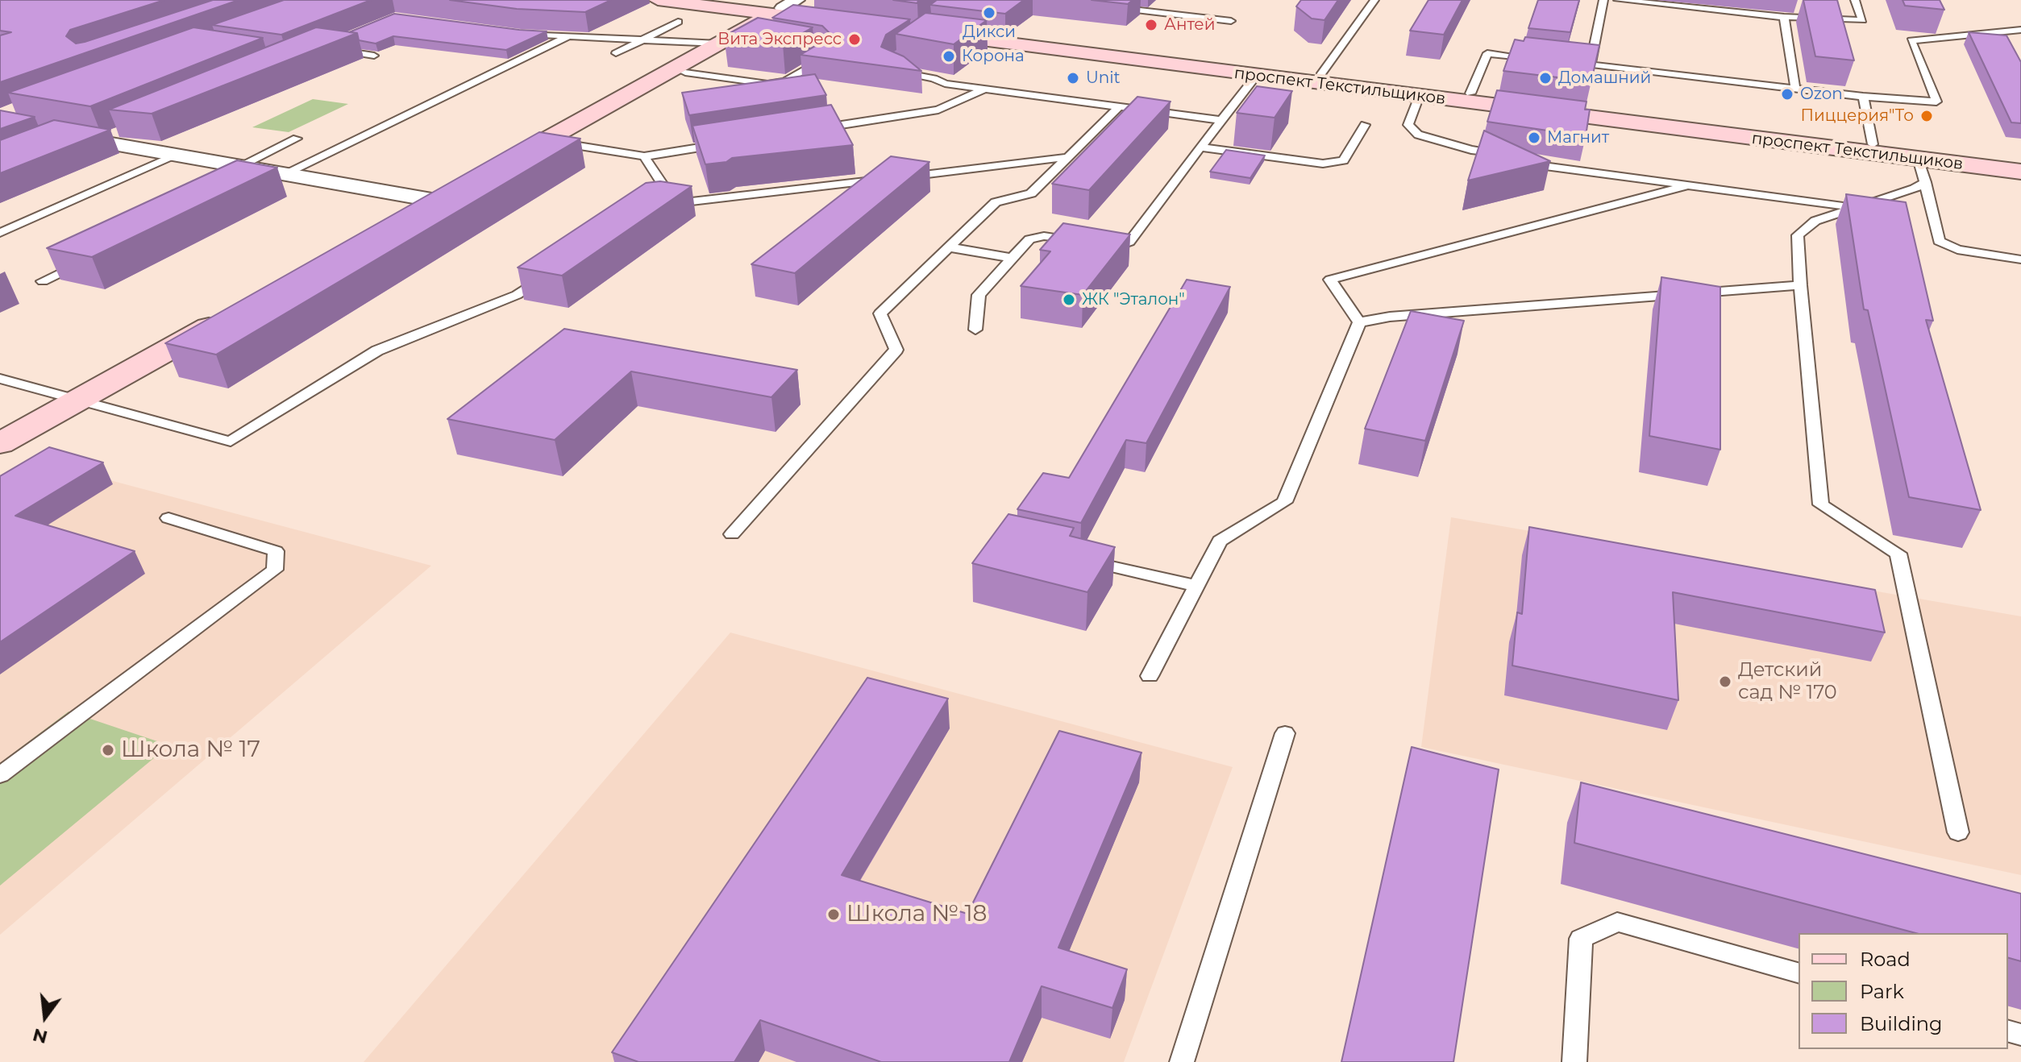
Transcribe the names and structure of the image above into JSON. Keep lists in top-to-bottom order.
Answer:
{
  "streets": {
    "main road": ["проспект Текстильщиков"]
  },
  "places": [
    "Дикси",
    "Антей",
    "Вита Экспресс",
    "Корона",
    "Unit",
    "Домашний",
    "Ozon",
    "Пиццерия\"То",
    "Магнит",
    "ЖК \"Эталон\"",
    "Детский сад № 170",
    "Школа № 17",
    "Школа № 18"
  ],
  "legend": ["Road", "Park", "Building"],
  "north": "bottom"
}
